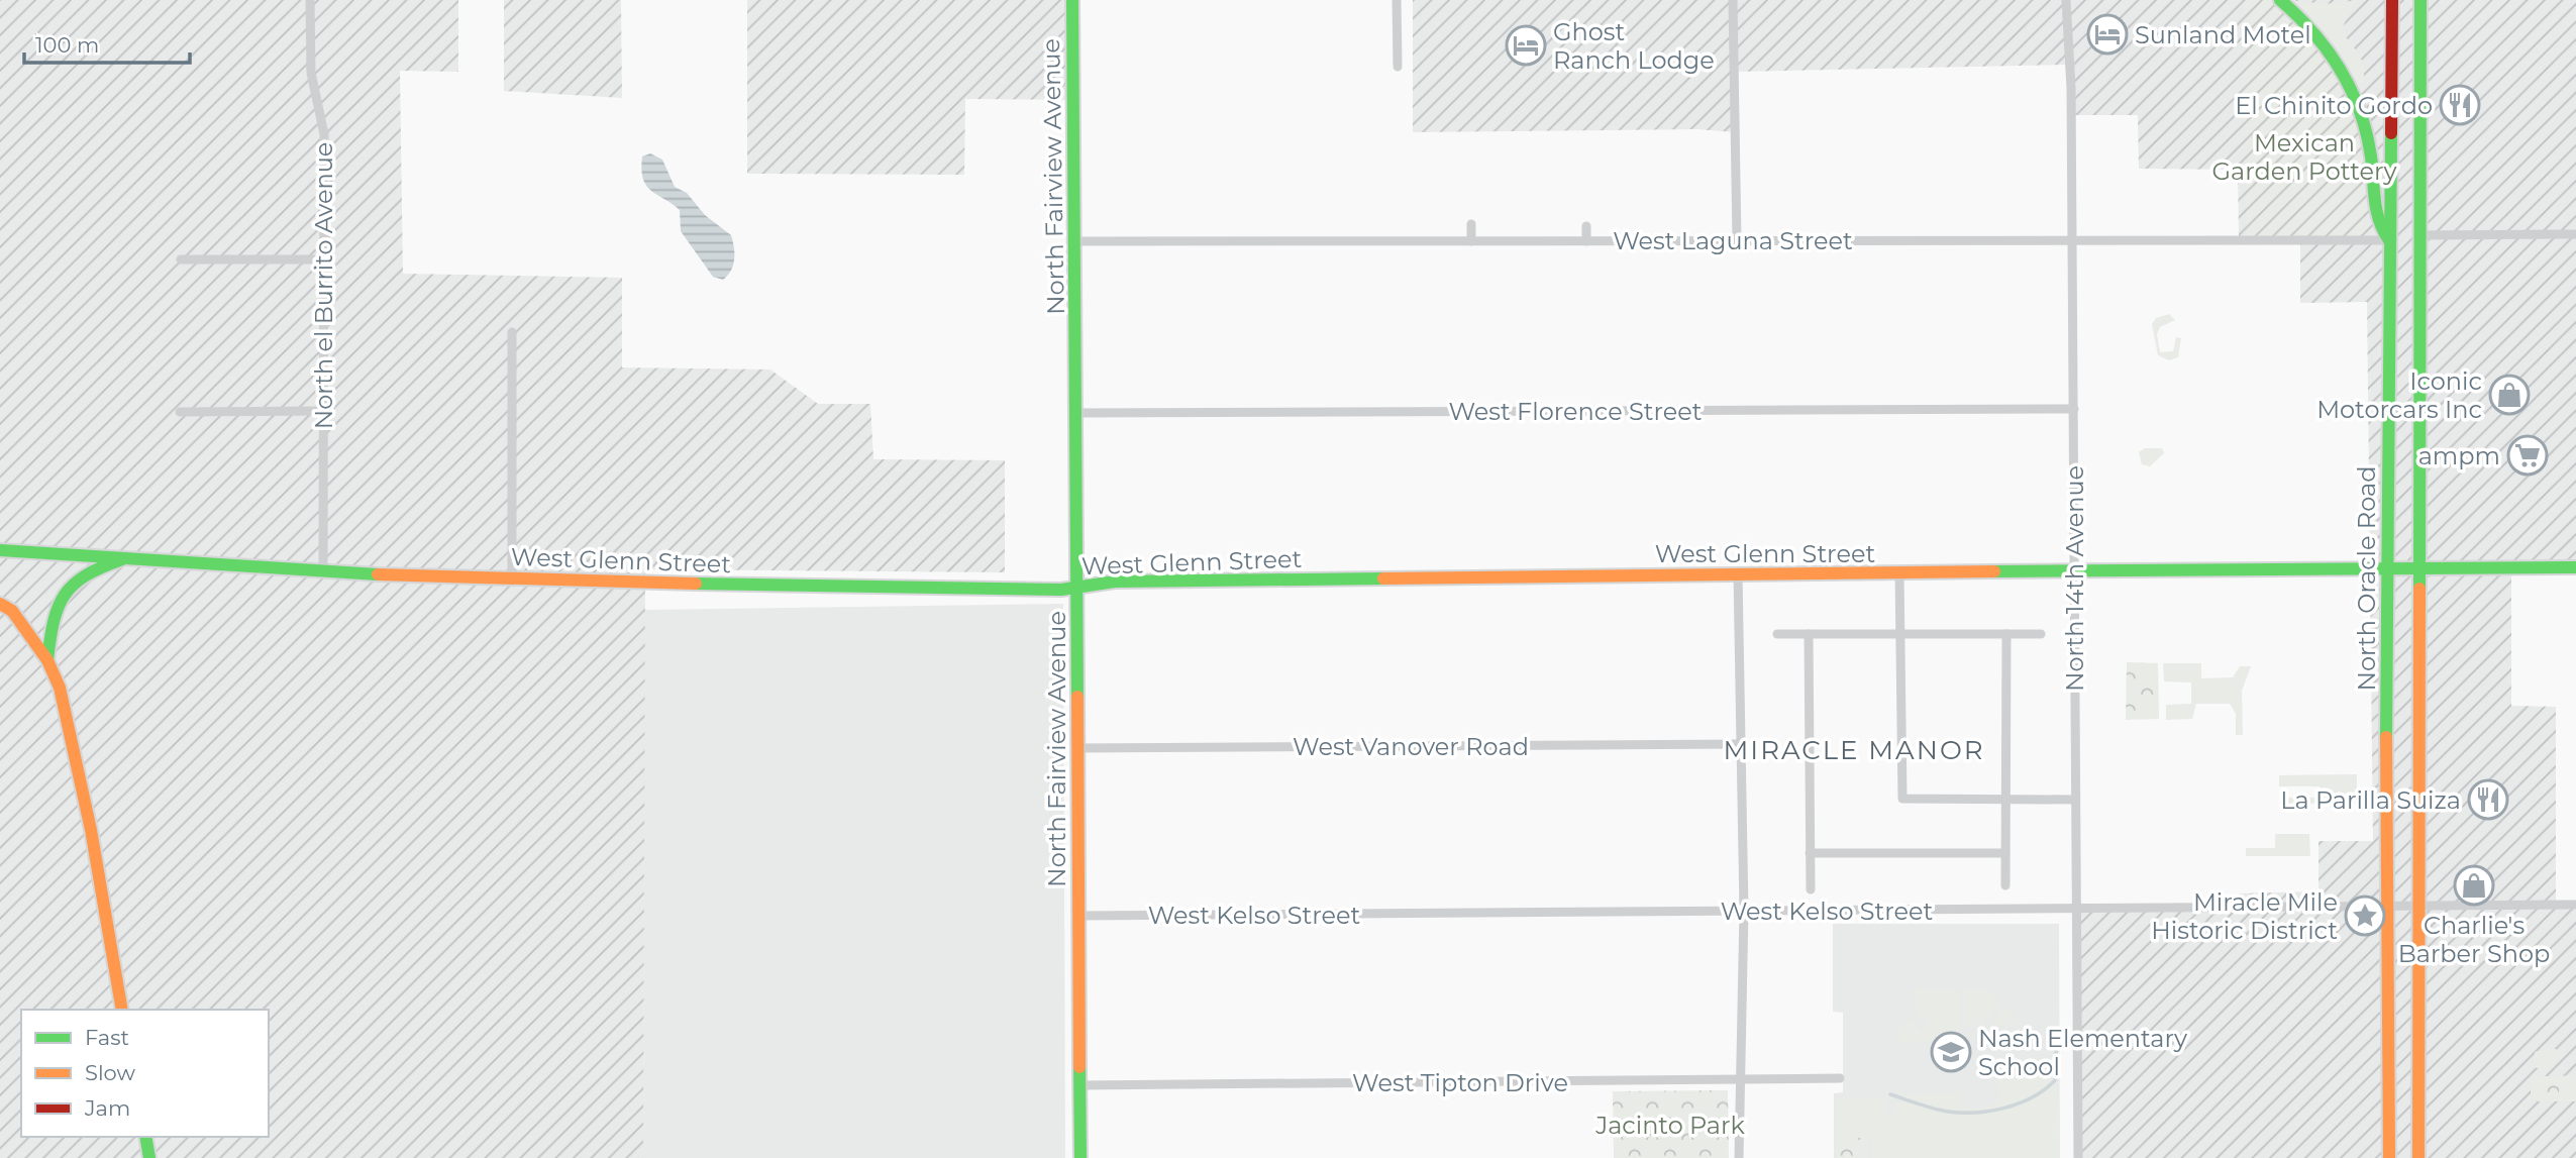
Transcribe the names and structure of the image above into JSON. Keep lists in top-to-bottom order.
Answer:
{
  "streets": {
    "main road": ["North Fairview Avenue", "West Glenn Street", "North Oracle Road"],
    "street": [
      "West Laguna Street",
      "North el Burrito Avenue",
      "West Florence Street",
      "North 14th Avenue",
      "West Vanover Road",
      "West Kelso Street",
      "West Tipton Drive"
    ]
  },
  "crossings": [
    ["North Fairview Avenue", "West Laguna Street"],
    ["North Fairview Avenue", "West Florence Street"],
    ["North Fairview Avenue", "West Glenn Street"],
    ["North Fairview Avenue", "West Vanover Road"],
    ["North Fairview Avenue", "West Kelso Street"],
    ["North Fairview Avenue", "West Tipton Drive"],
    ["West Laguna Street", "North 14th Avenue"],
    ["West Laguna Street", "North Oracle Road"],
    ["North el Burrito Avenue", "West Glenn Street"],
    ["West Florence Street", "North 14th Avenue"],
    ["West Glenn Street", "North 14th Avenue"],
    ["West Glenn Street", "North Oracle Road"],
    ["North 14th Avenue", "West Kelso Street"],
    ["North Oracle Road", "West Kelso Street"]
  ],
  "districts": ["MIRACLE MANOR"],
  "parks": ["Mexican Garden Pottery", "Jacinto Park"],
  "places": {
    "hotel": ["Sunland Motel", "Ghost Ranch Lodge"],
    "restaurant": ["El Chinito Gordo", "La Parilla Suiza"],
    "shop": ["Iconic Motorcars Inc", "Charlie's Barber Shop"],
    "supermarket": ["ampm"],
    "place": ["Miracle Mile Historic District"],
    "school or university": ["Nash Elementary School"]
  },
  "legend": ["Fast", "Slow", "Jam"],
  "scale_bar": "100 m"
}
